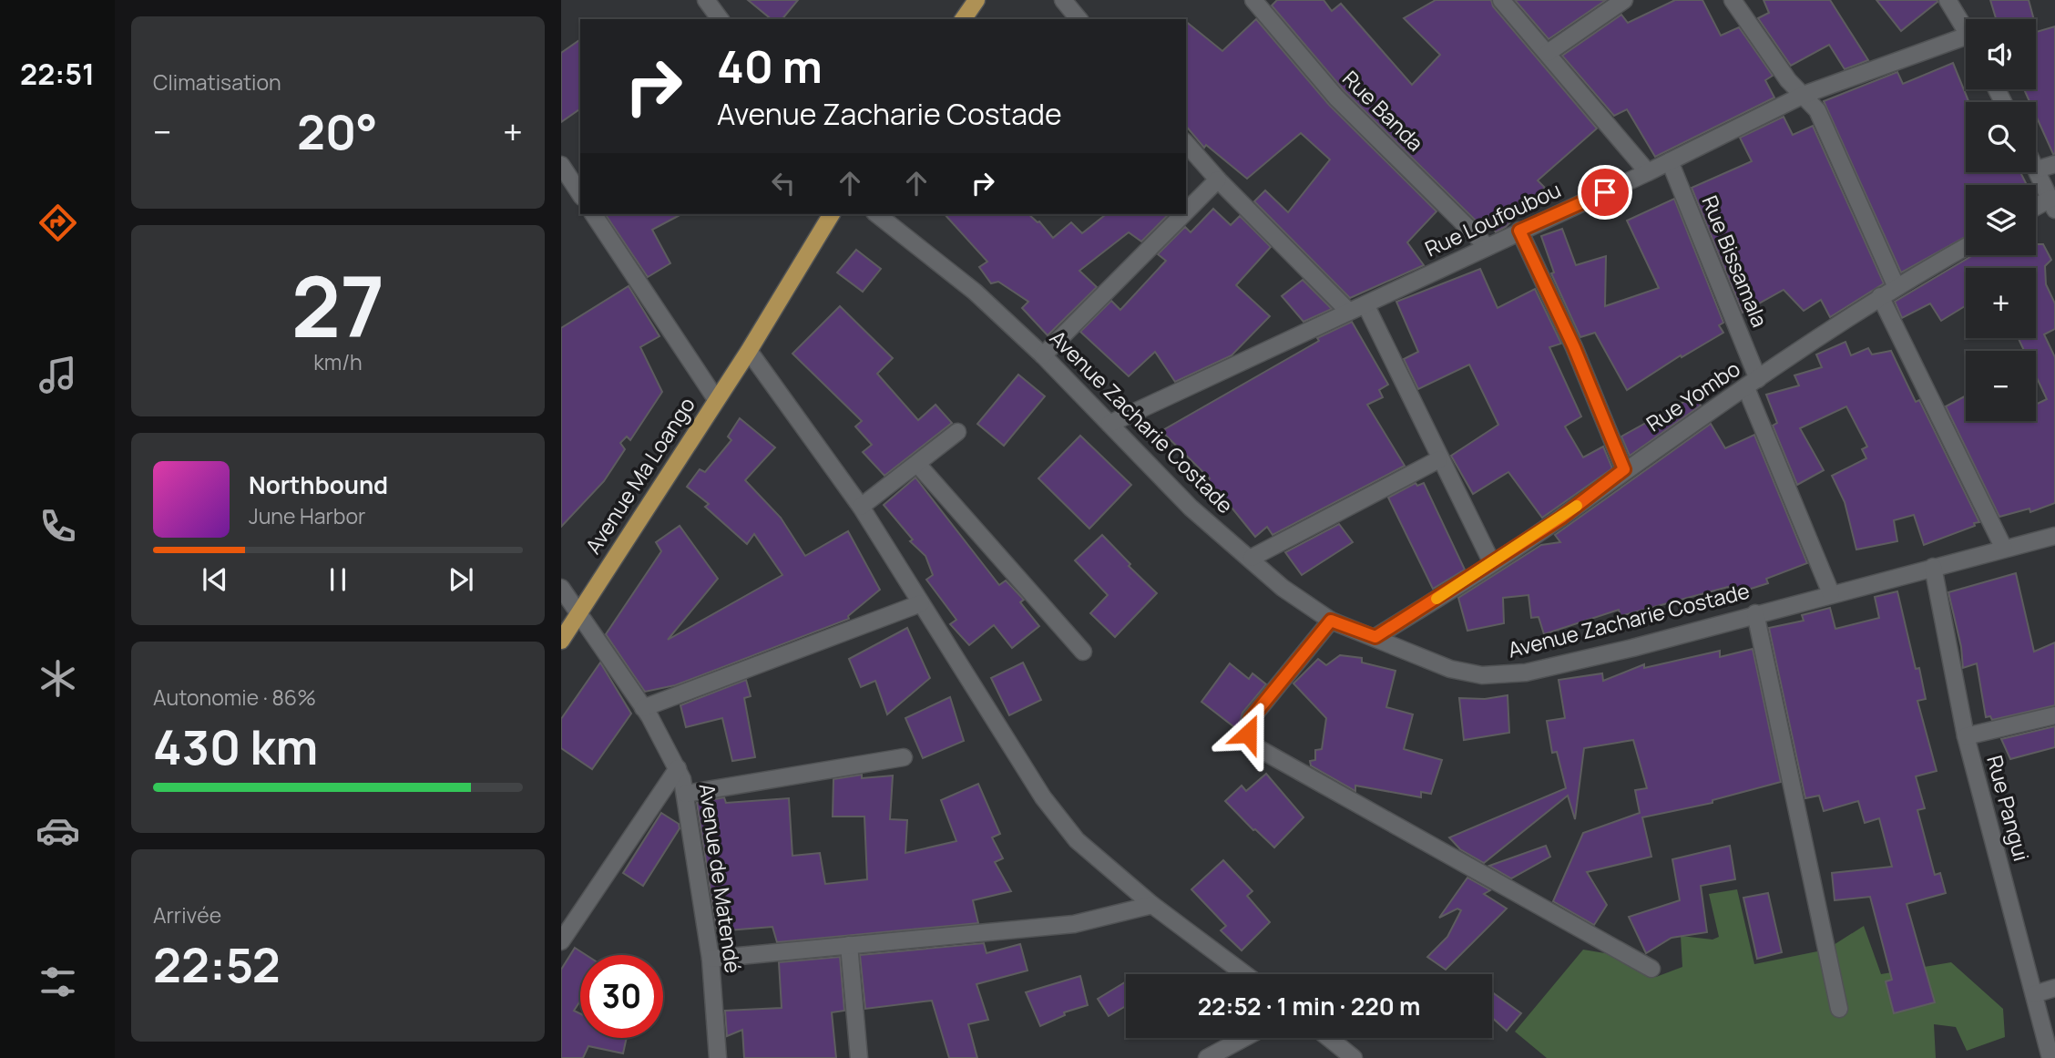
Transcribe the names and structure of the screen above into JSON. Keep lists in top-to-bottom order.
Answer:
{
  "streets": {
    "main road": ["Avenue Ma Loango"],
    "street": [
      "Rue Banda",
      "Rue Loufoubou",
      "Rue Bissamala",
      "Rue Yombo",
      "Avenue Zacharie Costade",
      "Rue Pangui",
      "Avenue de Matendé"
    ]
  },
  "crossings": [
    ["Rue Banda", "Rue Loufoubou"],
    ["Rue Loufoubou", "Rue Bissamala"],
    ["Rue Loufoubou", "Avenue Zacharie Costade"],
    ["Rue Bissamala", "Rue Yombo"],
    ["Rue Bissamala", "Avenue Zacharie Costade"],
    ["Rue Yombo", "Avenue Zacharie Costade"],
    ["Avenue Zacharie Costade", "Rue Pangui"],
    ["Avenue Ma Loango", "Avenue de Matendé"]
  ],
  "page": {
    "tabs": "22:51",
    "tile": [
      "Climatisation",
      ["27", "km/h"],
      ["Autonomie · 86%", "430 km"],
      ["Arrivée", "22:52"]
    ],
    "map_buttons": ["+", "−"],
    "turn": ["40 m", "Avenue Zacharie Costade"],
    "heat": ["−", "20°", "+"],
    "song": ["Northbound", "June Harbor"],
    "limit": "30",
    "trip": "22:52 · 1 min · 220 m"
  }
}
